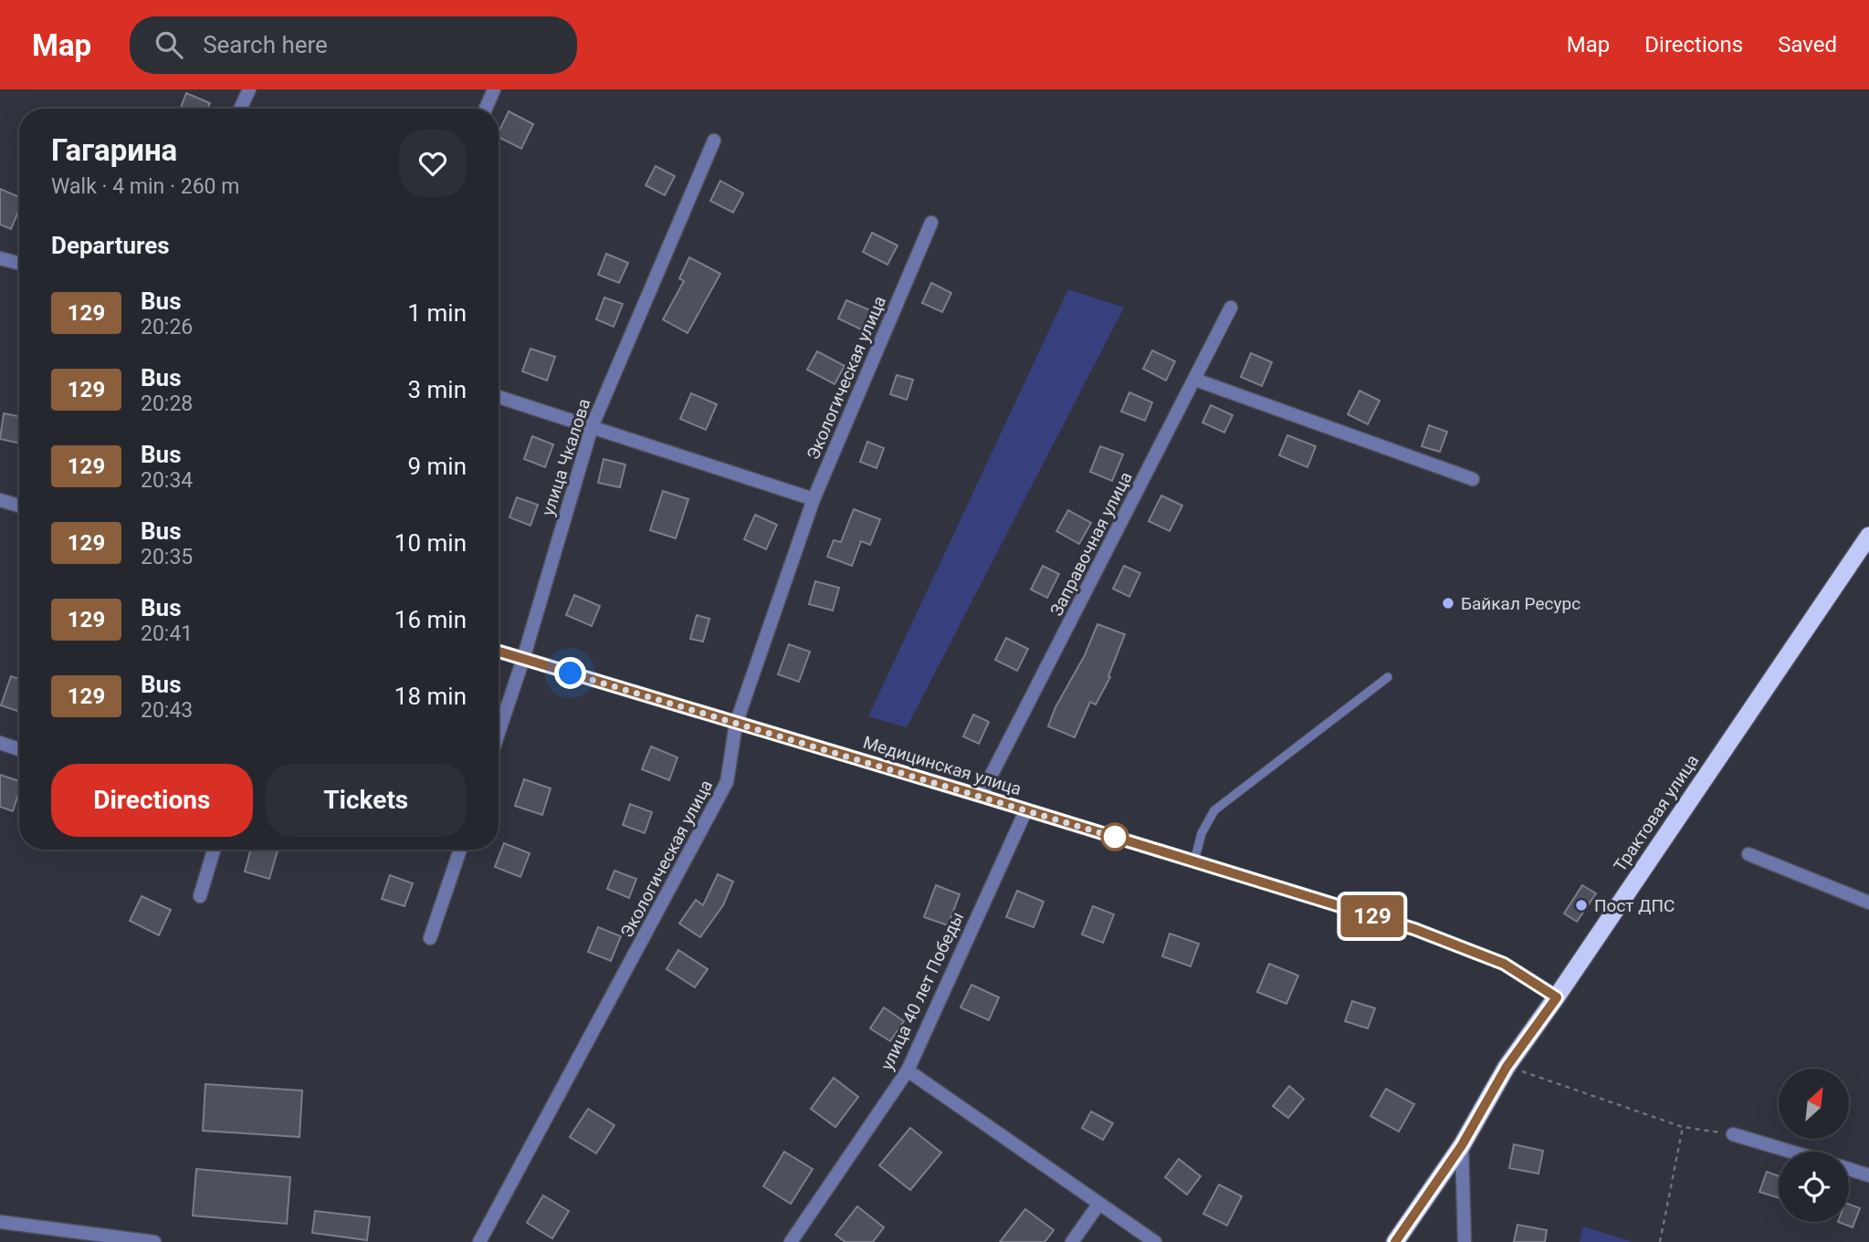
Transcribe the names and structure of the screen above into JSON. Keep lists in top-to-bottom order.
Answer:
{
  "streets": {
    "highway": ["Трактовая улица"],
    "street": [
      "Экологическая улица",
      "улица Чкалова",
      "Заправочная улица",
      "Медицинская улица",
      "улица 40 лет Победы"
    ]
  },
  "crossings": [
    ["Экологическая улица", "Медицинская улица"],
    ["улица Чкалова", "Медицинская улица"],
    ["Заправочная улица", "Медицинская улица"],
    ["Медицинская улица", "Трактовая улица"],
    ["Медицинская улица", "улица 40 лет Победы"]
  ],
  "places": ["Байкал Ресурс", "Пост ДПС"],
  "lines": ["bus line 129"],
  "north": "top right",
  "page": {
    "header": "Map",
    "search": "Search here",
    "nav": ["Map", "Directions", "Saved"],
    "on_map": "129",
    "heading": [
      ["Гагарина", "Walk · 4 min · 260 m"],
      "Departures"
    ],
    "list": [
      {
        "mark": "129",
        "name": "Bus",
        "note": "20:26",
        "value": "1 min"
      },
      {
        "mark": "129",
        "name": "Bus",
        "note": "20:28",
        "value": "3 min"
      },
      {
        "mark": "129",
        "name": "Bus",
        "note": "20:34",
        "value": "9 min"
      },
      {
        "mark": "129",
        "name": "Bus",
        "note": "20:35",
        "value": "10 min"
      },
      {
        "mark": "129",
        "name": "Bus",
        "note": "20:41",
        "value": "16 min"
      },
      {
        "mark": "129",
        "name": "Bus",
        "note": "20:43",
        "value": "18 min"
      }
    ],
    "buttons": ["Directions", "Tickets"]
  }
}
